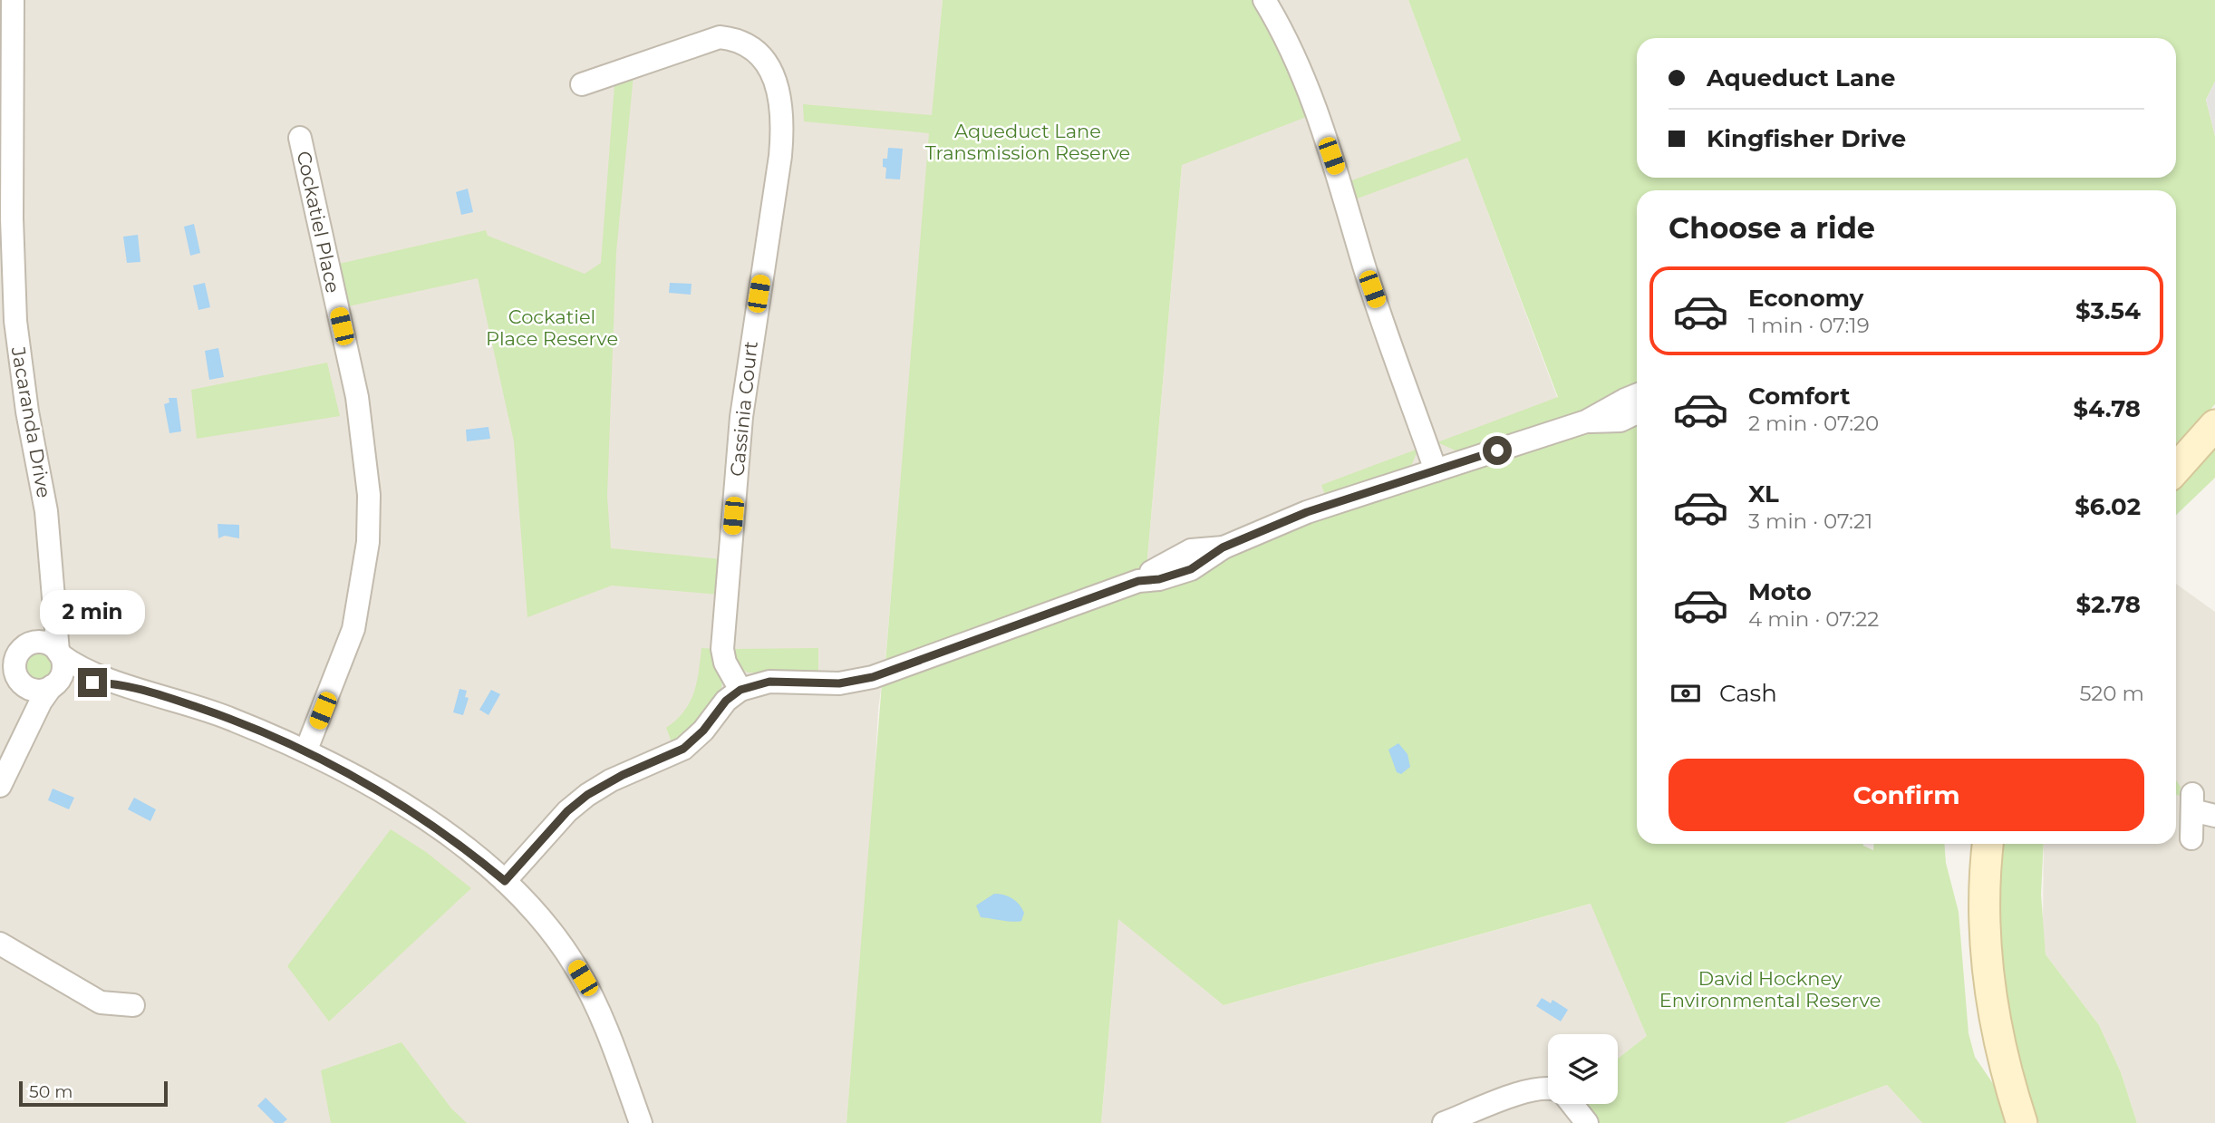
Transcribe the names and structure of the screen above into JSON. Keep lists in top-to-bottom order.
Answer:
{
  "streets": {
    "street": ["Cockatiel Place", "Cassinia Court", "Jacaranda Drive"]
  },
  "parks": ["Aqueduct Lane Transmission Reserve", "Cockatiel Place Reserve", "David Hockney Environmental Reserve"],
  "scale_bar": "50 m",
  "page": {
    "banner": ["Aqueduct Lane", "Kingfisher Drive"],
    "heading": "Choose a ride",
    "list": [
      {
        "name": "Economy",
        "note": "1 min · 07:19",
        "value": "$3.54"
      },
      {
        "name": "Comfort",
        "note": "2 min · 07:20",
        "value": "$4.78"
      },
      {
        "name": "XL",
        "note": "3 min · 07:21",
        "value": "$6.02"
      },
      {
        "name": "Moto",
        "note": "4 min · 07:22",
        "value": "$2.78"
      }
    ],
    "bubble": "2 min",
    "pay": ["Cash", "520 m"],
    "buttons": "Confirm",
    "scale": "50 m"
  }
}
